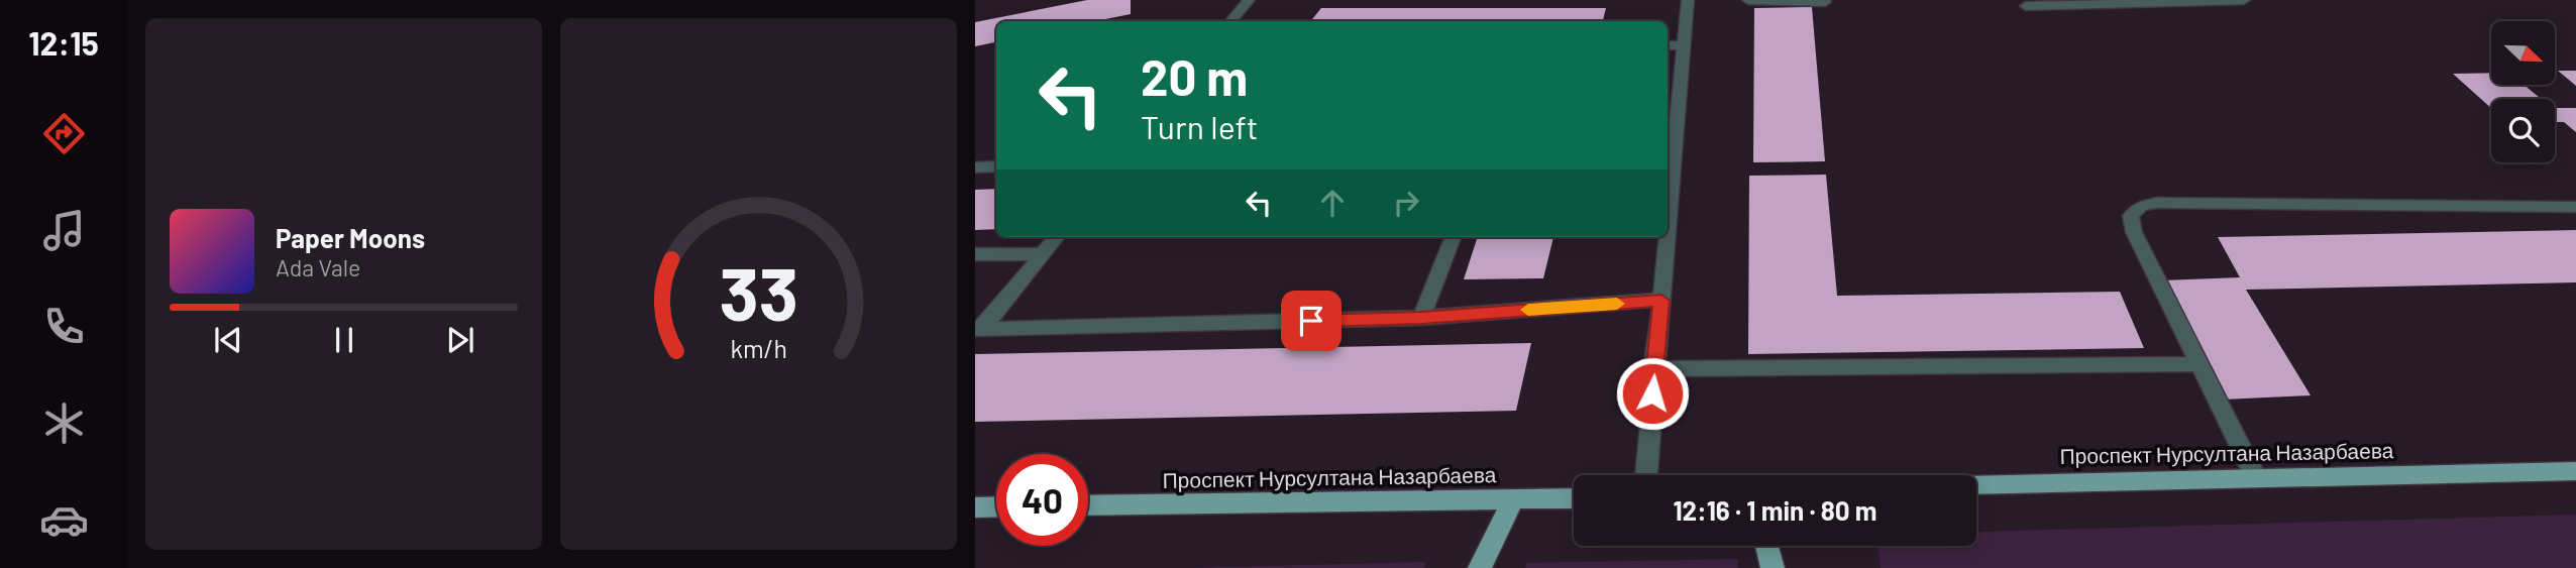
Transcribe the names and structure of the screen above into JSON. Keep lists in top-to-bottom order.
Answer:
{
  "streets": {
    "main road": ["Проспект Нурсултана Назарбаева"]
  },
  "north": "bottom right",
  "page": {
    "tabs": "12:15",
    "turn": ["20 m", "Turn left"],
    "song": ["Paper Moons", "Ada Vale"],
    "limit": "40",
    "trip": "12:16 · 1 min · 80 m",
    "gauge": ["33", "km/h"]
  }
}
